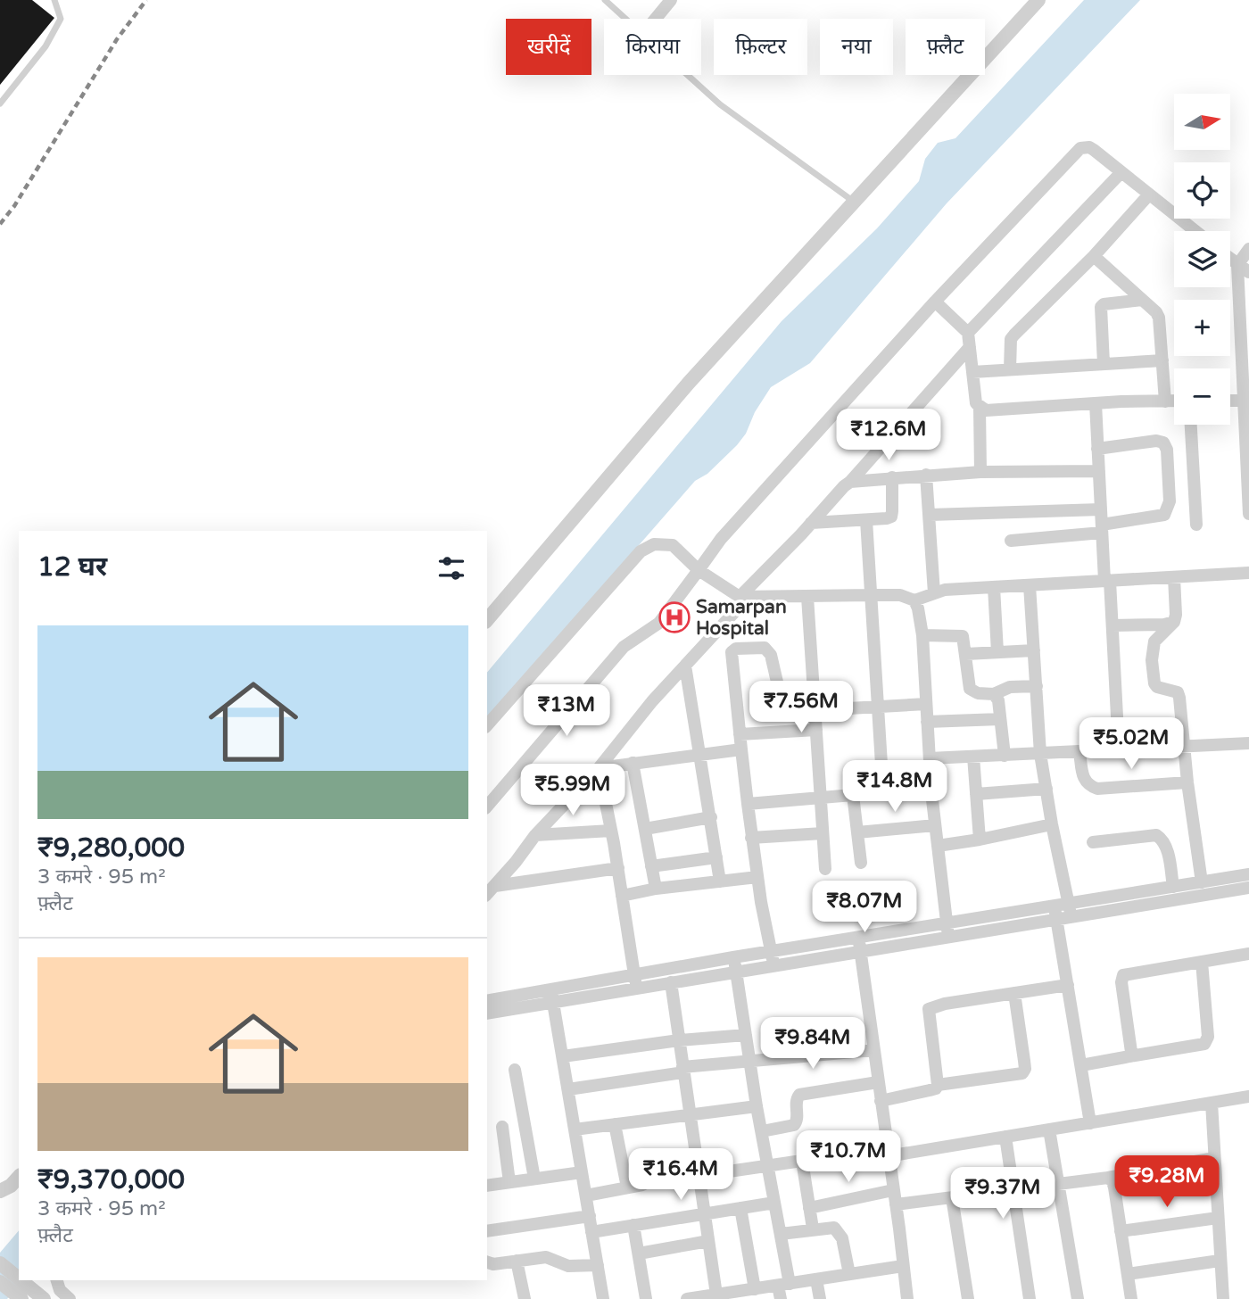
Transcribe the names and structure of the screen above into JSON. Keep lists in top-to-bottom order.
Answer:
{
  "places": {
    "hospital": ["Samarpan Hospital"]
  },
  "north": "right",
  "page": {
    "chip": [
      "खरीदें",
      "किराया",
      "फ़िल्टर",
      "नया",
      "फ़्लैट"
    ],
    "map_buttons": ["+", "−"],
    "price": [
      "₹12.6M",
      "₹7.56M",
      "₹13M",
      "₹5.02M",
      "₹14.8M",
      "₹5.99M",
      "₹8.07M",
      "₹9.84M",
      "₹10.7M",
      "₹16.4M",
      "₹9.28M",
      "₹9.37M"
    ],
    "heading": "12 घर",
    "list": [
      {
        "name": "₹9,280,000",
        "note": "3 कमरे · 95 m² · फ़्लैट"
      },
      {
        "name": "₹9,370,000",
        "note": "3 कमरे · 95 m² · फ़्लैट"
      }
    ]
  }
}
